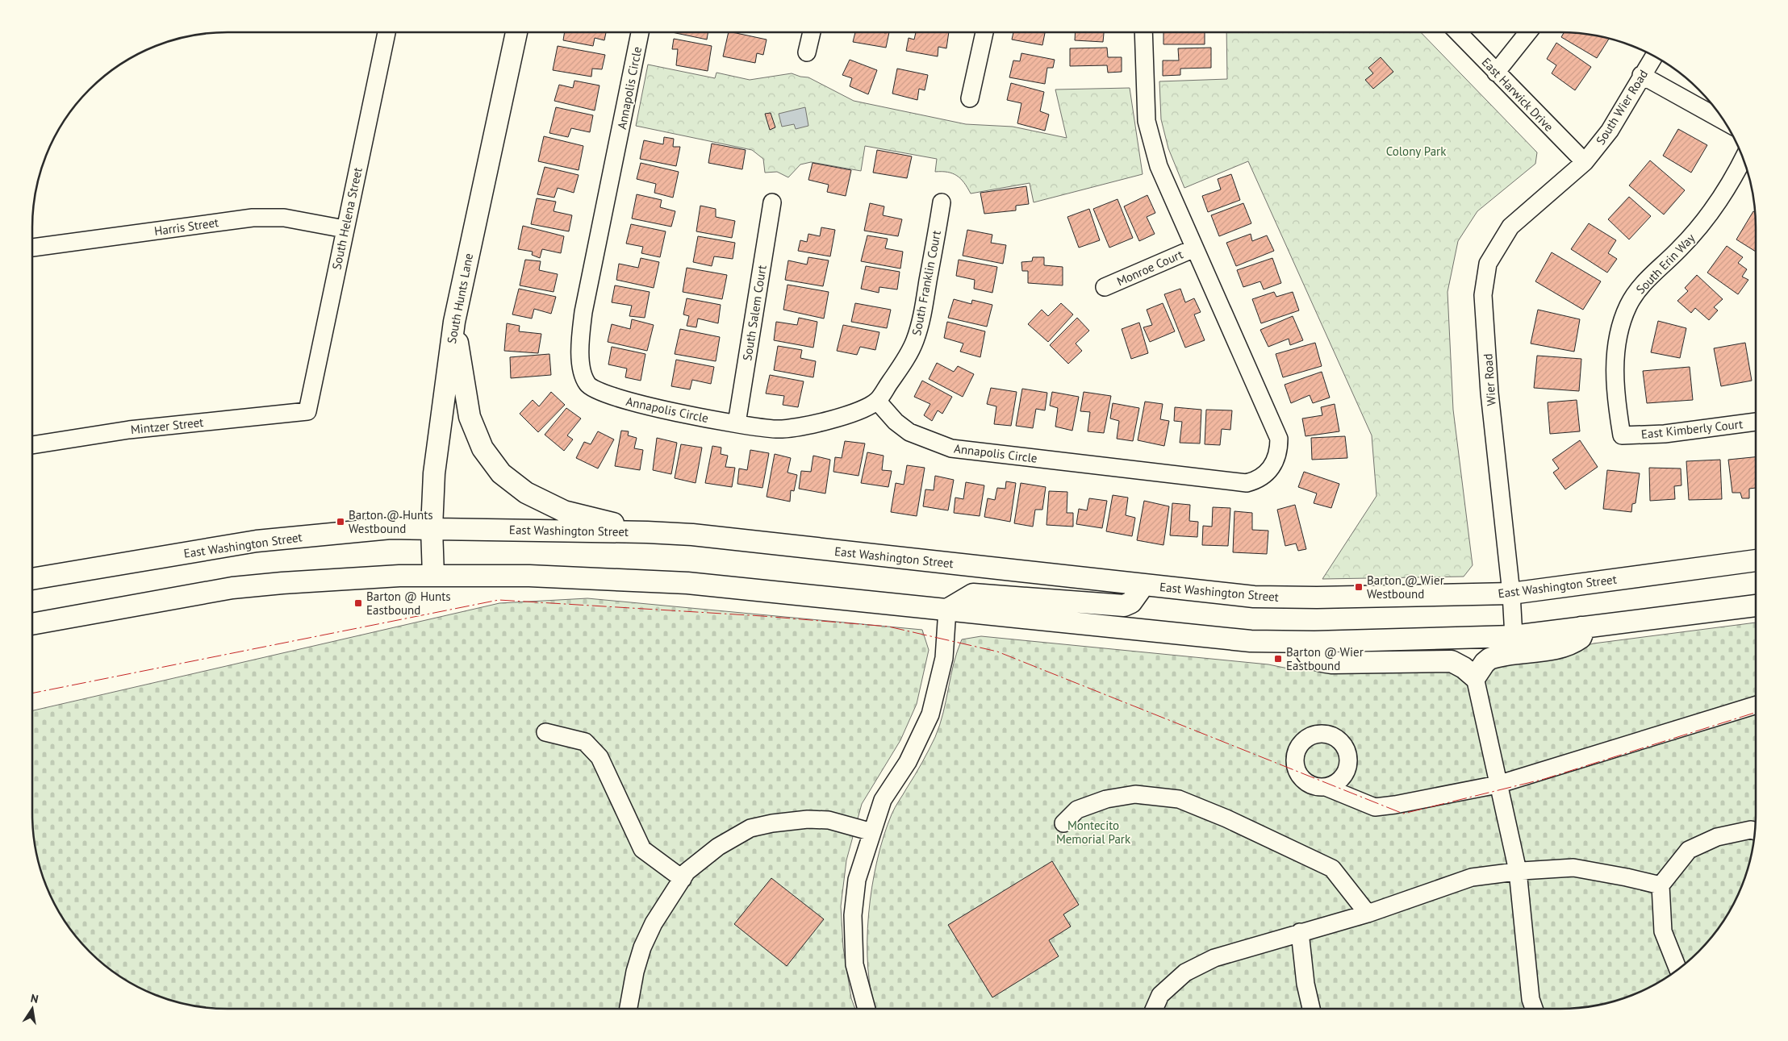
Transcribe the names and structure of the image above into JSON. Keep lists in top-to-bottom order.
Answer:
{
  "streets": {
    "main road": ["South Hunts Lane", "East Washington Street"],
    "street": [
      "Annapolis Circle",
      "East Harwick Drive",
      "South Wier Road",
      "South Helena Street",
      "Harris Street",
      "South Erin Way",
      "Monroe Court",
      "South Franklin Court",
      "South Salem Court",
      "Wier Road",
      "Mintzer Street",
      "East Kimberly Court"
    ]
  },
  "crossings": [
    ["Annapolis Circle", "Monroe Court"],
    ["Annapolis Circle", "South Franklin Court"],
    ["Annapolis Circle", "South Salem Court"],
    ["East Harwick Drive", "South Wier Road"],
    ["East Harwick Drive", "Wier Road"],
    ["South Wier Road", "Wier Road"],
    ["South Helena Street", "Harris Street"],
    ["South Helena Street", "Mintzer Street"],
    ["South Erin Way", "East Kimberly Court"],
    ["South Hunts Lane", "East Washington Street"],
    ["Wier Road", "East Washington Street"]
  ],
  "parks": ["Colony Park", "Montecito Memorial Park"],
  "places": {
    "transit": [
      "Barton @ Hunts Westbound",
      "Barton @ Wier Westbound",
      "Barton @ Hunts Eastbound",
      "Barton @ Wier Eastbound"
    ]
  },
  "north": "top"
}
